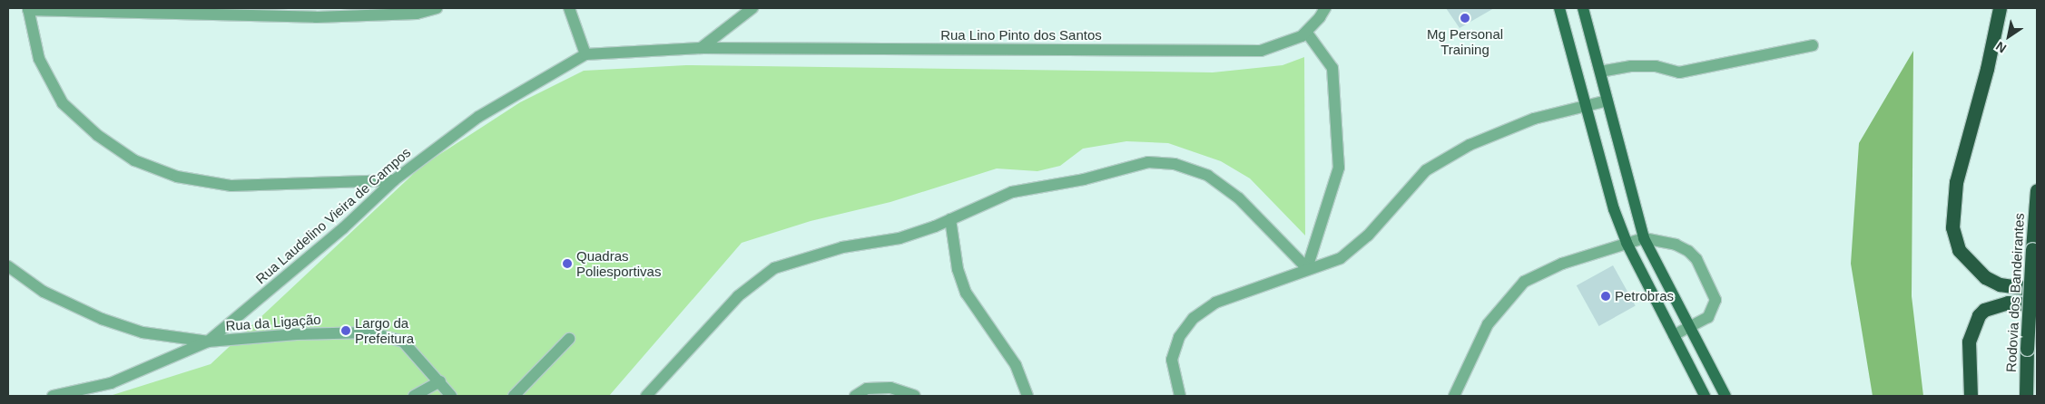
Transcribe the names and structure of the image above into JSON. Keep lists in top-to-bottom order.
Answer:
{
  "streets": {
    "highway": ["Rodovia dos Bandeirantes"],
    "street": ["Rua Lino Pinto dos Santos", "Rua Laudelino Vieira de Campos", "Rua da Ligação"]
  },
  "crossings": [
    ["Rua Lino Pinto dos Santos", "Rua Laudelino Vieira de Campos"],
    ["Rua Laudelino Vieira de Campos", "Rua da Ligação"]
  ],
  "places": [
    "Mg Personal Training",
    "Quadras Poliesportivas",
    "Petrobras",
    "Largo da Prefeitura"
  ],
  "north": "bottom left"
}
